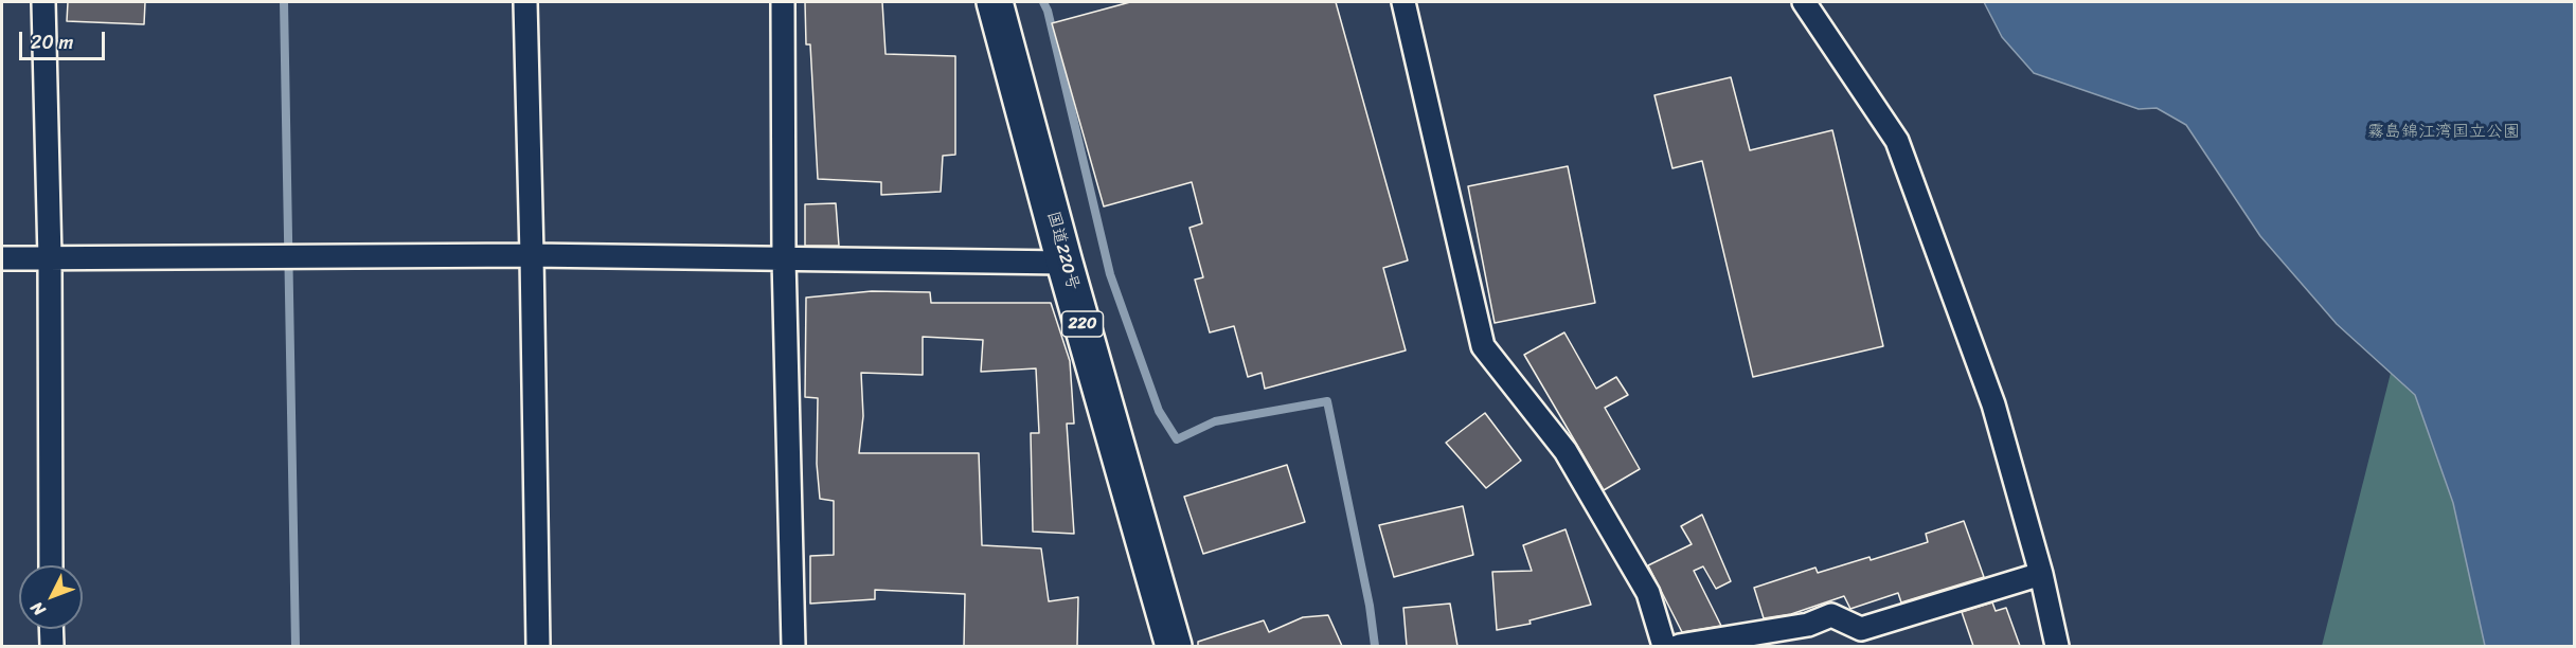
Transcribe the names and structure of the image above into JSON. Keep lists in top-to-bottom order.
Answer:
{
  "streets": {
    "highway": ["国道220号", "220"]
  },
  "parks": ["霧島錦江湾国立公園"],
  "scale_bar": "20 m",
  "north": "bottom left"
}
